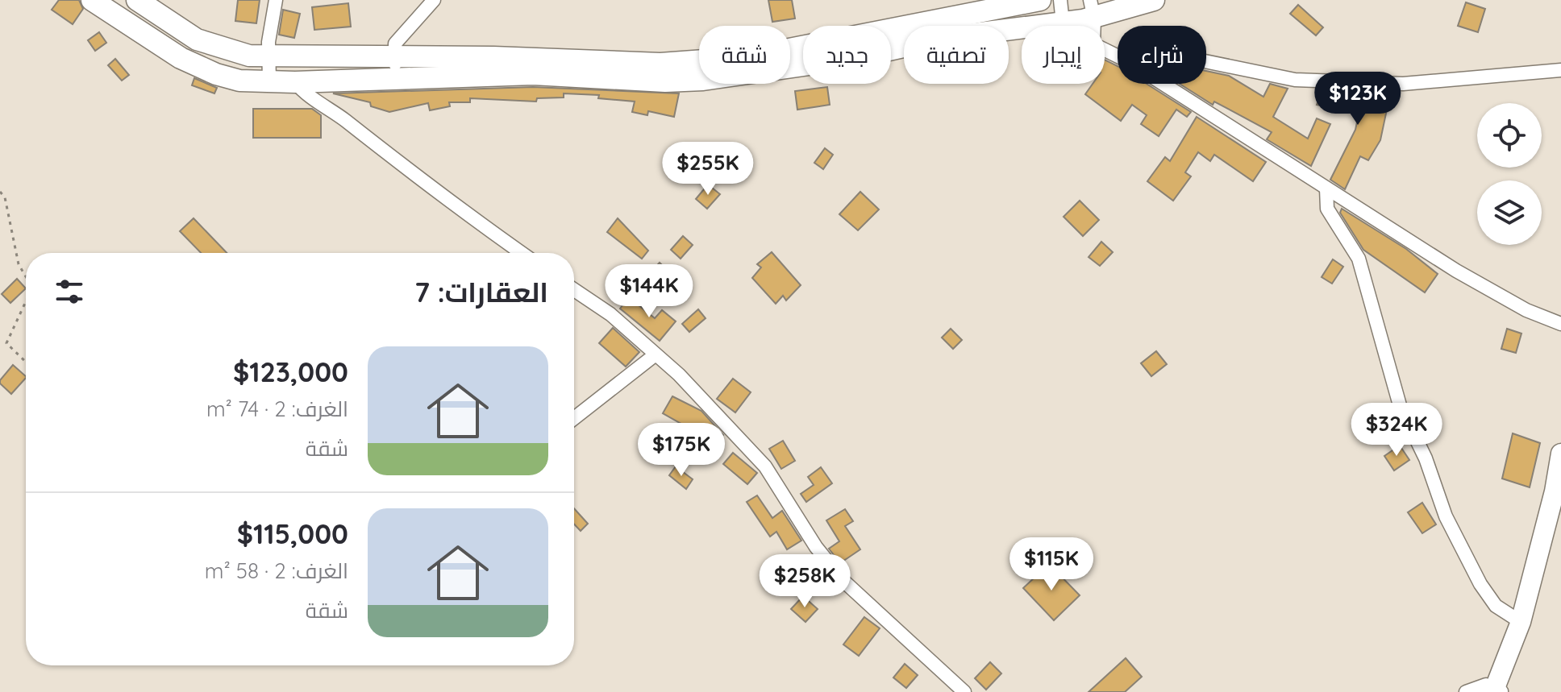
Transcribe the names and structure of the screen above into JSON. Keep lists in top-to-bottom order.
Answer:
{
  "page": {
    "chip": [
      "شراء",
      "إيجار",
      "تصفية",
      "جديد",
      "شقة"
    ],
    "price": [
      "$123K",
      "$255K",
      "$144K",
      "$324K",
      "$175K",
      "$115K",
      "$258K"
    ],
    "heading": "العقارات: 7",
    "list": [
      {
        "name": "$123,000",
        "note": "الغرف: 2 · 74 m² · شقة"
      },
      {
        "name": "$115,000",
        "note": "الغرف: 2 · 58 m² · شقة"
      }
    ]
  }
}
